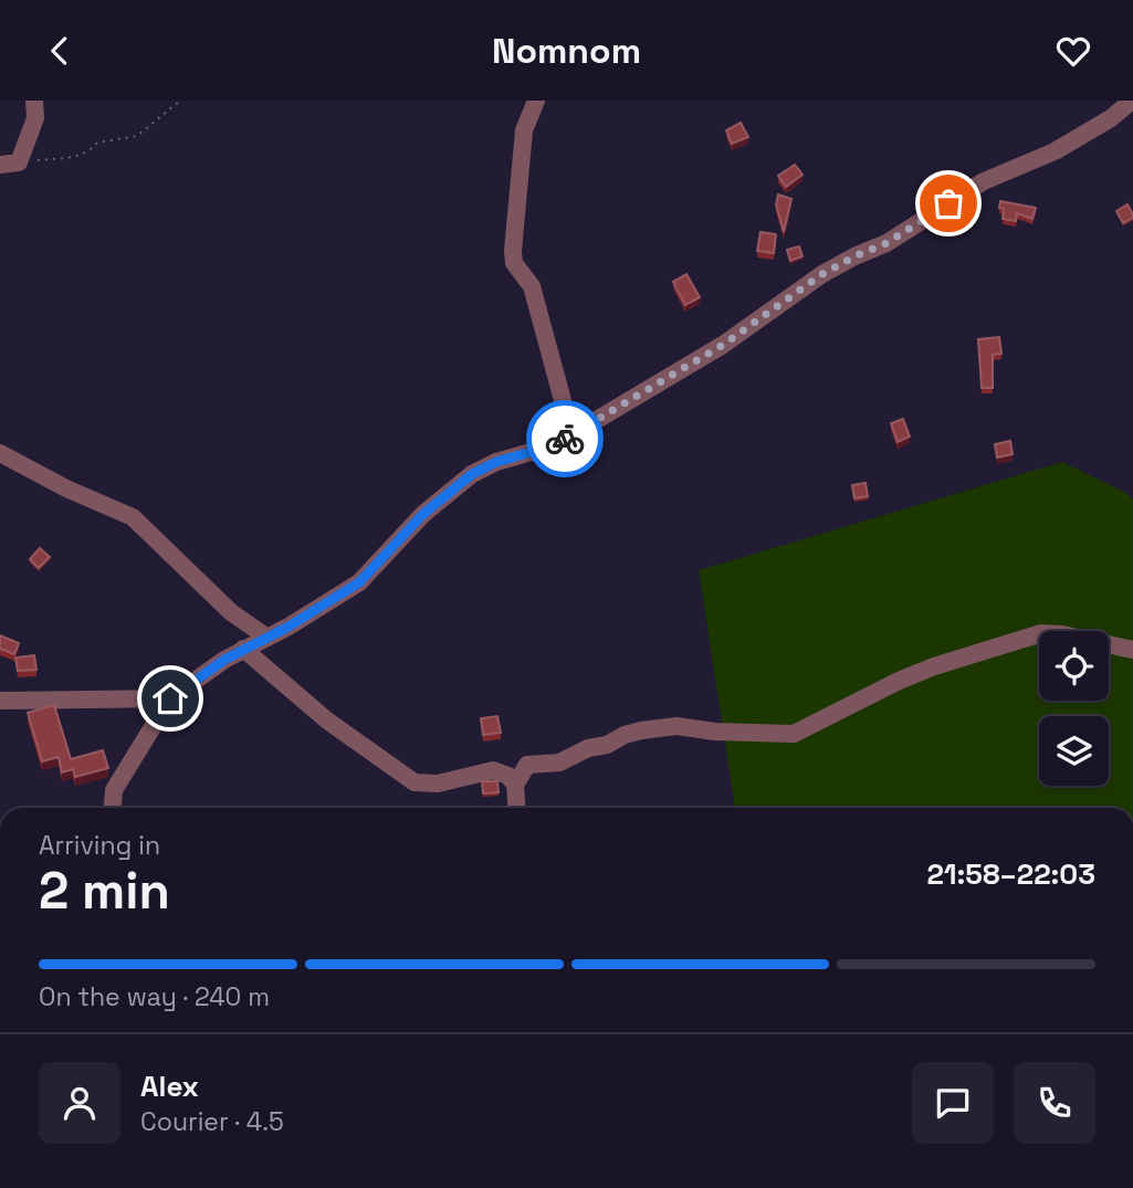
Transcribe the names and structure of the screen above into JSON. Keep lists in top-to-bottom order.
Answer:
{
  "page": {
    "header": "Nomnom",
    "heading": ["2 min", "Arriving in", "21:58–22:03"],
    "panel": ["Alex", "Courier · 4.5"],
    "bar": "On the way · 240 m"
  }
}
